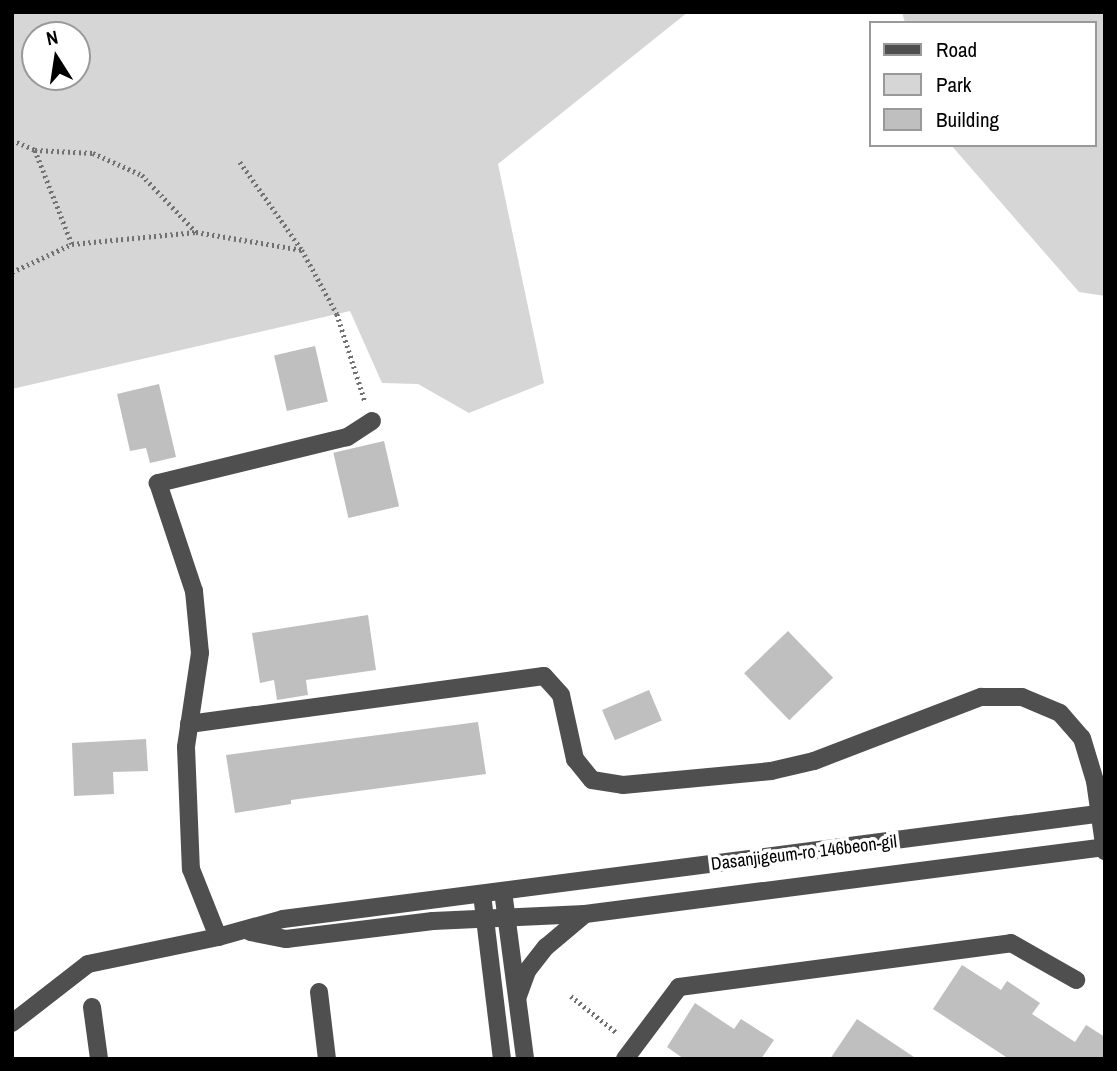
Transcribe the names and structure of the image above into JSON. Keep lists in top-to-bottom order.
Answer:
{
  "streets": {
    "street": ["Dasanjigeum-ro 146beon-gil"]
  },
  "legend": ["Road", "Park", "Building"],
  "north": "top"
}
